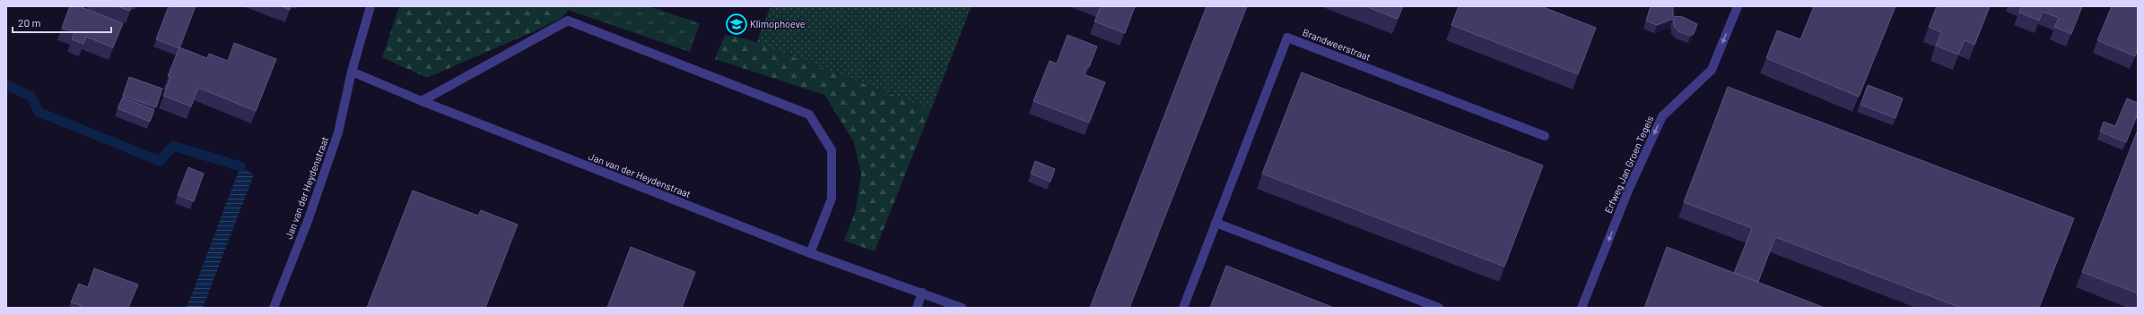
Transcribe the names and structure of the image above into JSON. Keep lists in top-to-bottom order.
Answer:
{
  "streets": {
    "street": ["Brandweerstraat", "Erfweg Jan Groen Tegels", "Jan van der Heydenstraat"]
  },
  "one_way": ["Erfweg Jan Groen Tegels"],
  "places": {
    "school or university": ["Klimophoeve"]
  },
  "scale_bar": "20 m"
}
